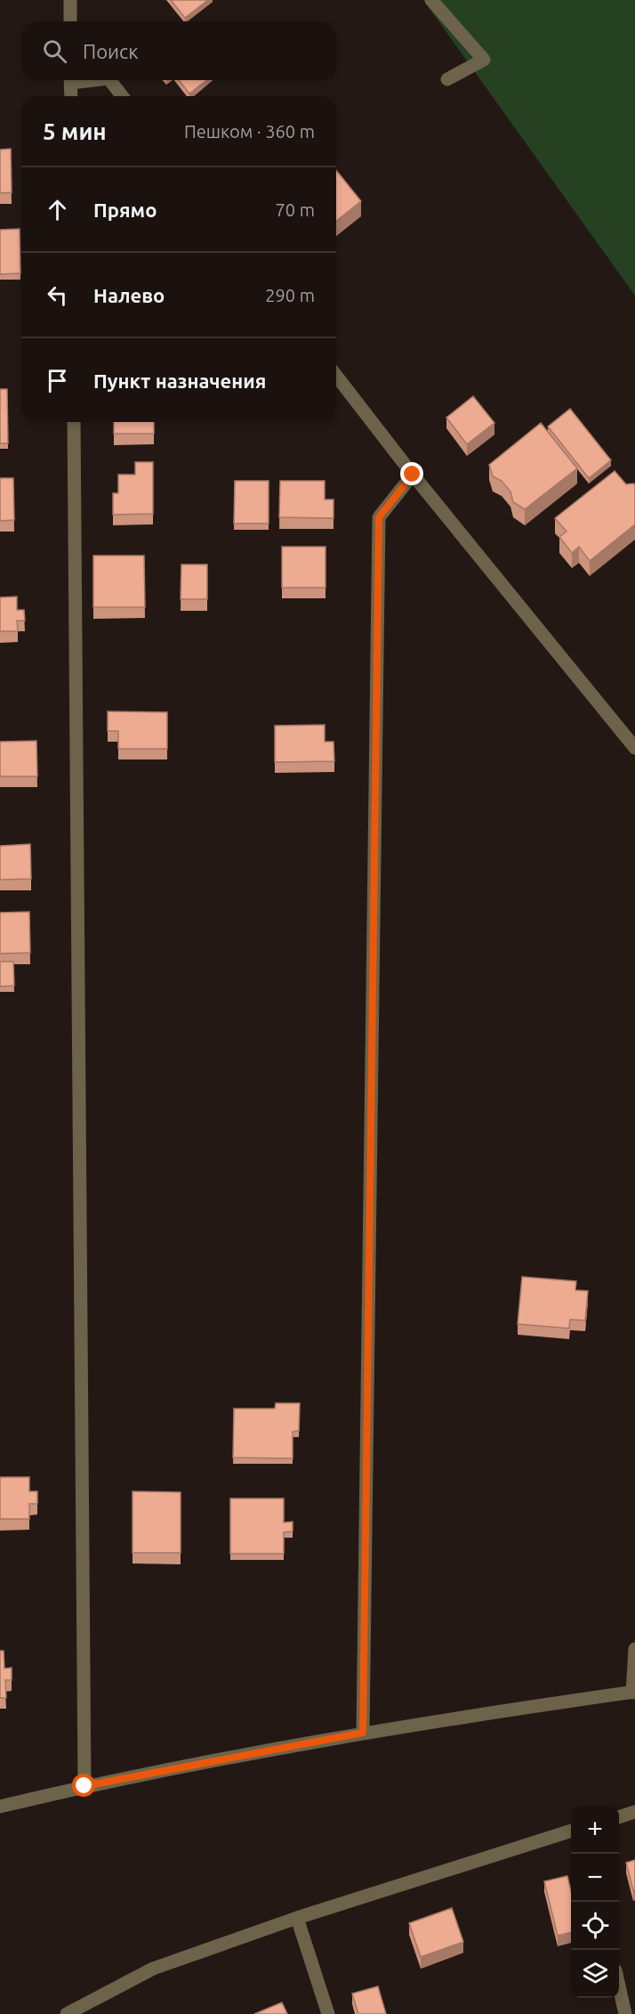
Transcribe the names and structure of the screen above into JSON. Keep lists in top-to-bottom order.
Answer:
{
  "page": {
    "search": "Поиск",
    "heading": ["5 мин", "Пешком · 360 m"],
    "list": [
      ["Прямо", "70 m"],
      ["Налево", "290 m"],
      "Пункт назначения"
    ],
    "map_buttons": ["+", "−"]
  }
}
